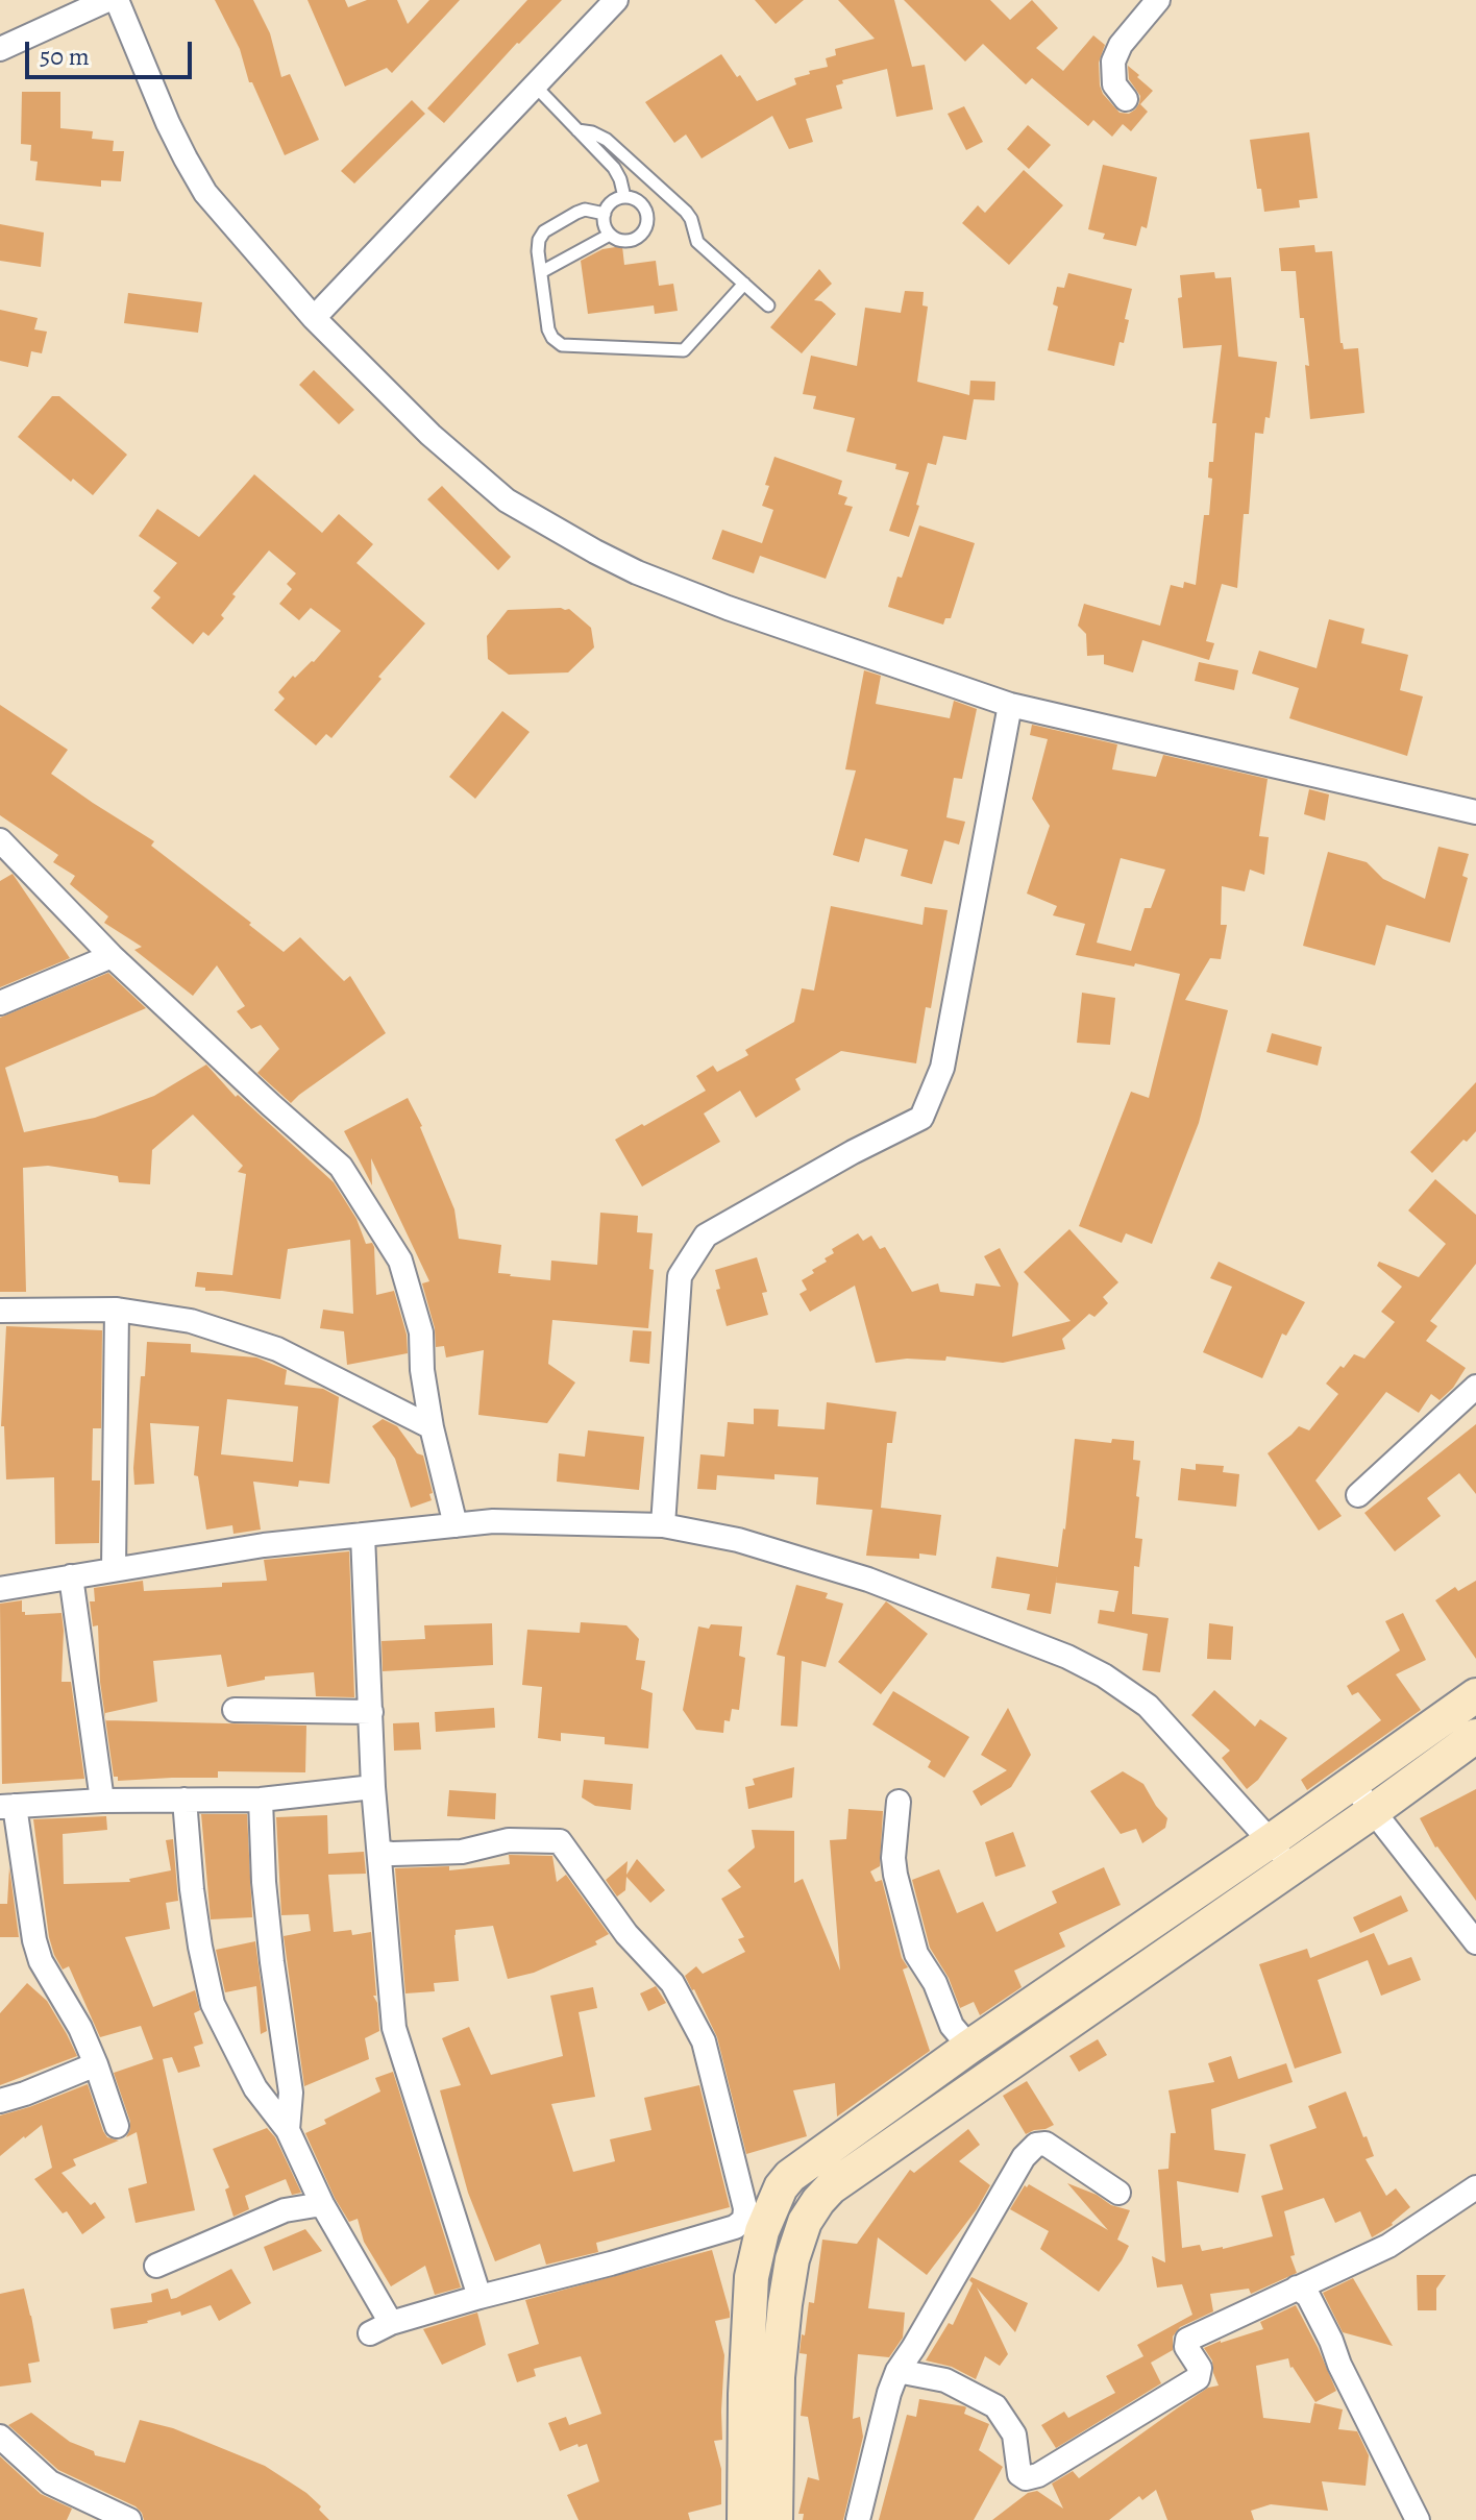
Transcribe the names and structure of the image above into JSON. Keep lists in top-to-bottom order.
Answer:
{
  "scale_bar": "50 m"
}
